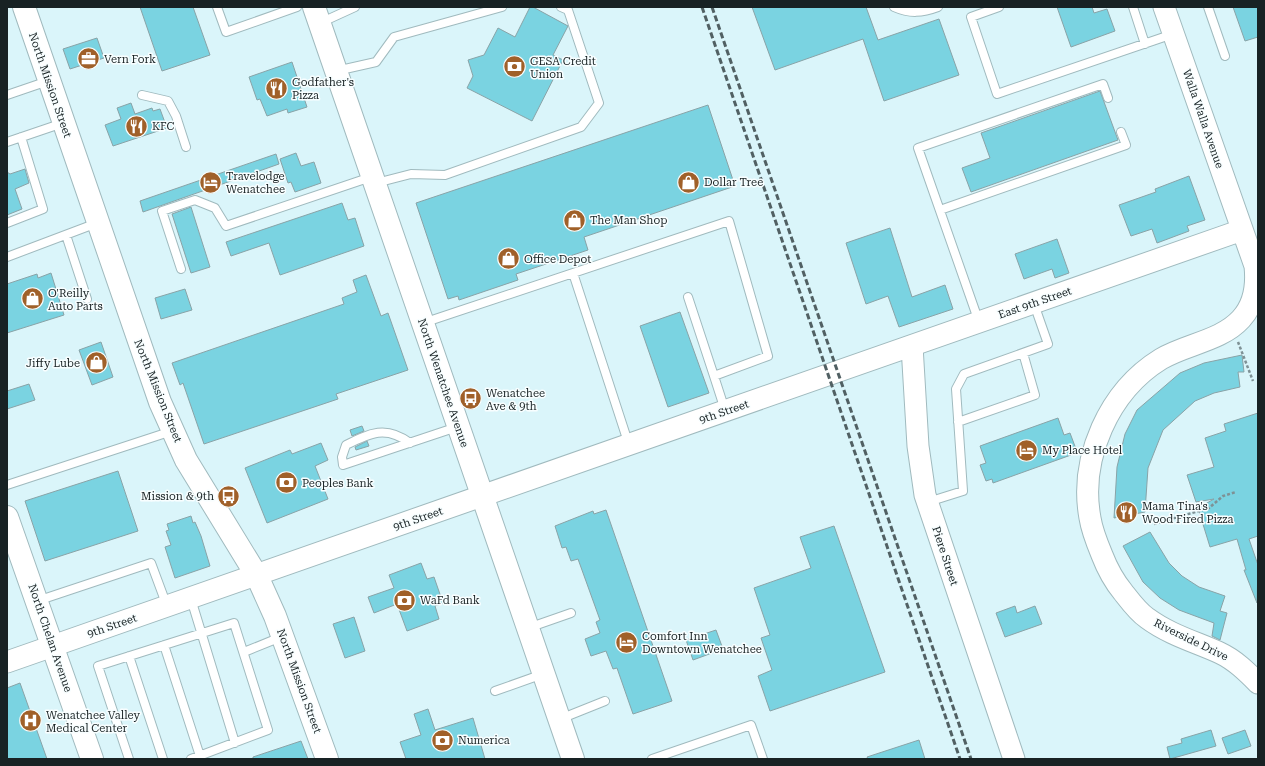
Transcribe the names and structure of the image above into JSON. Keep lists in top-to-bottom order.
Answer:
{
  "streets": {
    "main road": ["North Mission Street", "North Wenatchee Avenue", "North Chelan Avenue"],
    "street": [
      "Walla Walla Avenue",
      "East 9th Street",
      "9th Street",
      "Piere Street",
      "Riverside Drive"
    ]
  },
  "crossings": [
    ["North Mission Street", "9th Street"],
    ["Walla Walla Avenue", "East 9th Street"],
    ["Walla Walla Avenue", "Riverside Drive"],
    ["East 9th Street", "9th Street"],
    ["East 9th Street", "Piere Street"],
    ["East 9th Street", "Riverside Drive"],
    ["North Wenatchee Avenue", "9th Street"],
    ["9th Street", "North Chelan Avenue"]
  ],
  "places": {
    "office": ["Vern Fork"],
    "bank": [
      "GESA Credit Union",
      "Peoples Bank",
      "WaFd Bank",
      "Numerica"
    ],
    "restaurant": ["Godfather's Pizza", "KFC", "Mama Tina's Wood Fired Pizza"],
    "hotel": ["Travelodge Wenatchee", "My Place Hotel", "Comfort Inn Downtown Wenatchee"],
    "shop": [
      "Dollar Tree",
      "The Man Shop",
      "Office Depot",
      "O'Reilly Auto Parts",
      "Jiffy Lube"
    ],
    "bus stop": ["Wenatchee Ave & 9th", "Mission & 9th"],
    "hospital": ["Wenatchee Valley Medical Center"]
  }
}
